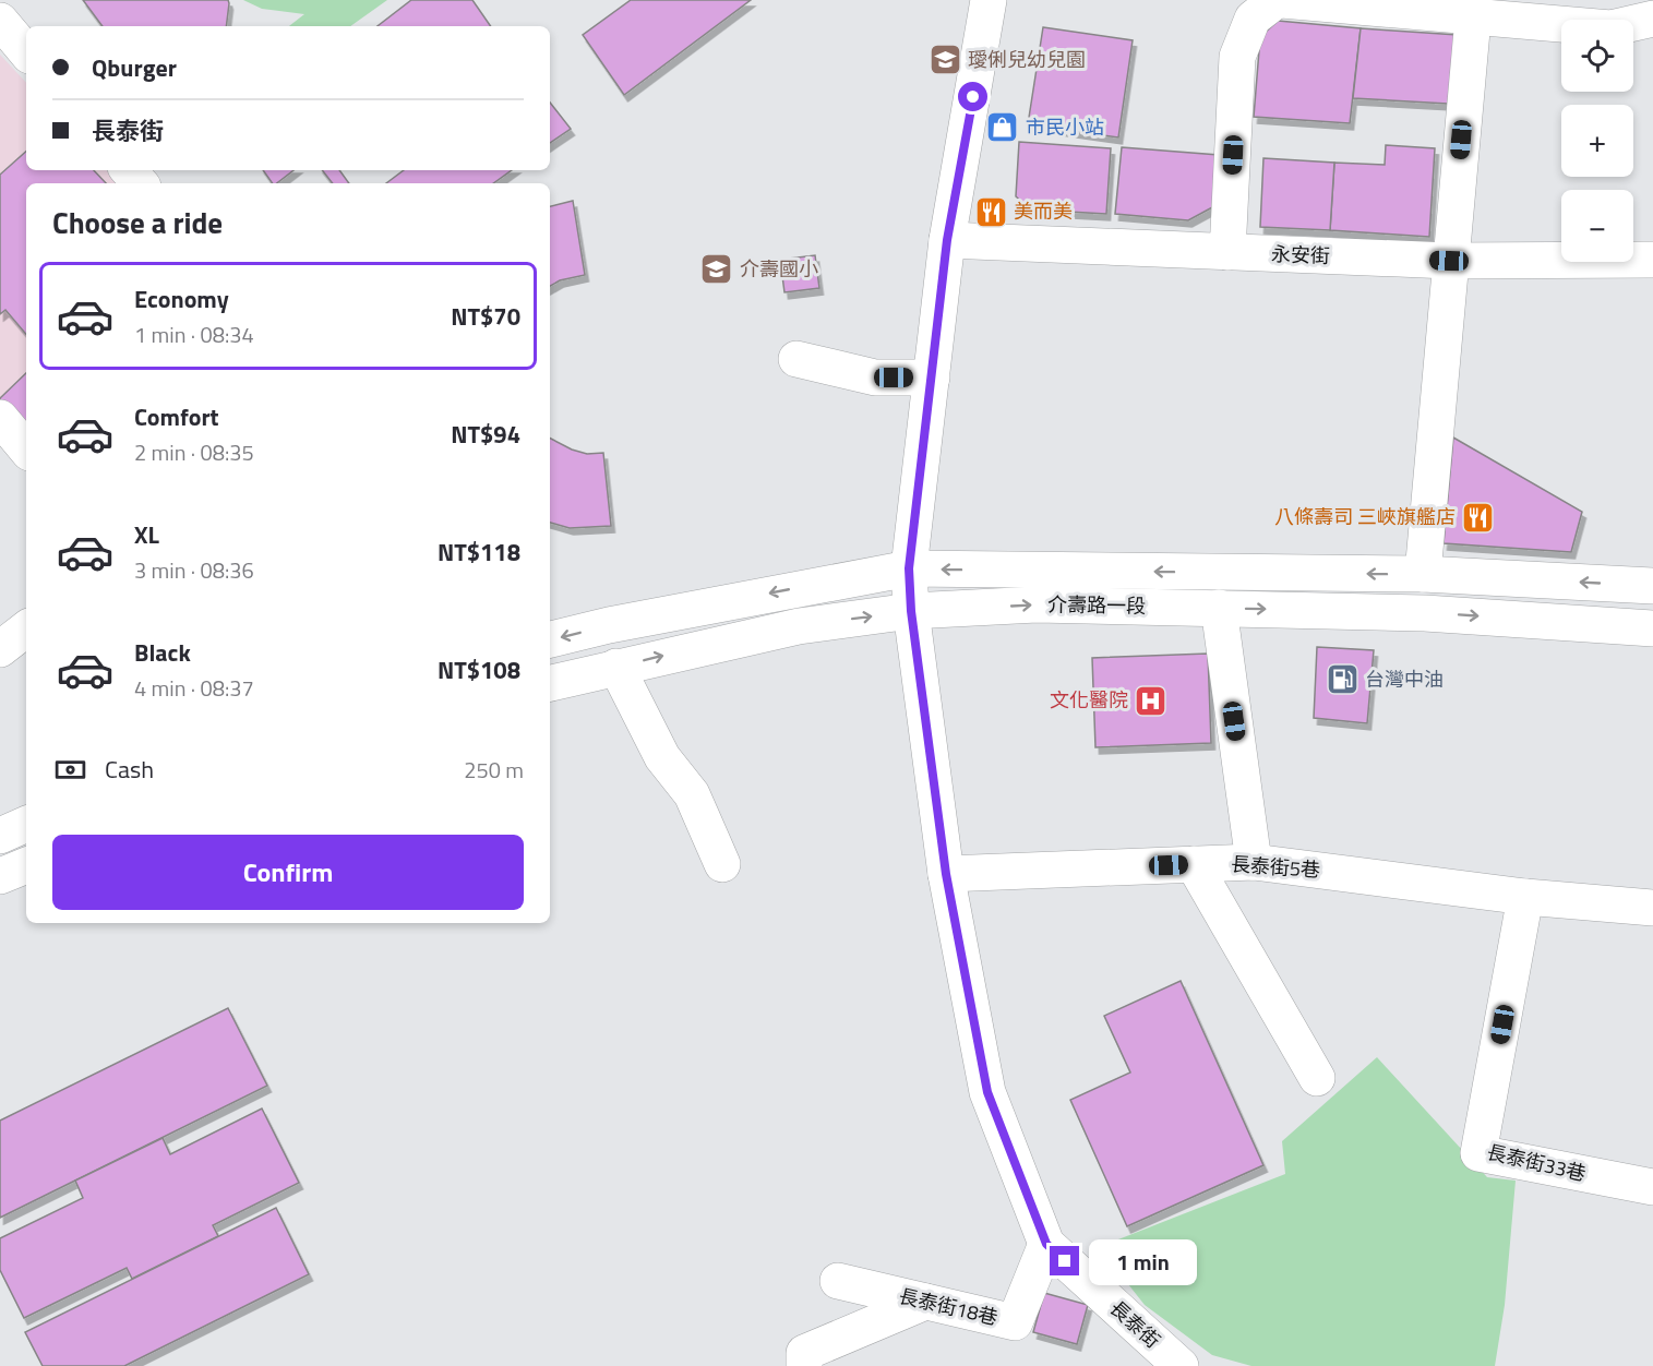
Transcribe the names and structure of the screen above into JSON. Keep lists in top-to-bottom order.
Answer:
{
  "streets": {
    "street": [
      "永安街",
      "介壽路一段",
      "長泰街5巷",
      "長泰街33巷",
      "長泰街18巷",
      "長泰街"
    ]
  },
  "crossings": [
    ["永安街", "長泰街"],
    ["介壽路一段", "長泰街"],
    ["長泰街5巷", "長泰街33巷"],
    ["長泰街5巷", "長泰街"],
    ["長泰街18巷", "長泰街"]
  ],
  "places": {
    "school or university": ["璦俐兒幼兒園", "介壽國小"],
    "shop": ["市民小站"],
    "restaurant": ["美而美", "八條壽司 三峽旗艦店"],
    "fuel station": ["台灣中油"],
    "hospital": ["文化醫院"]
  },
  "page": {
    "map_buttons": ["+", "−"],
    "banner": ["Qburger", "長泰街"],
    "heading": "Choose a ride",
    "list": [
      {
        "name": "Economy",
        "note": "1 min · 08:34",
        "value": "NT$70"
      },
      {
        "name": "Comfort",
        "note": "2 min · 08:35",
        "value": "NT$94"
      },
      {
        "name": "XL",
        "note": "3 min · 08:36",
        "value": "NT$118"
      },
      {
        "name": "Black",
        "note": "4 min · 08:37",
        "value": "NT$108"
      }
    ],
    "pay": ["Cash", "250 m"],
    "buttons": "Confirm",
    "bubble": "1 min"
  }
}
